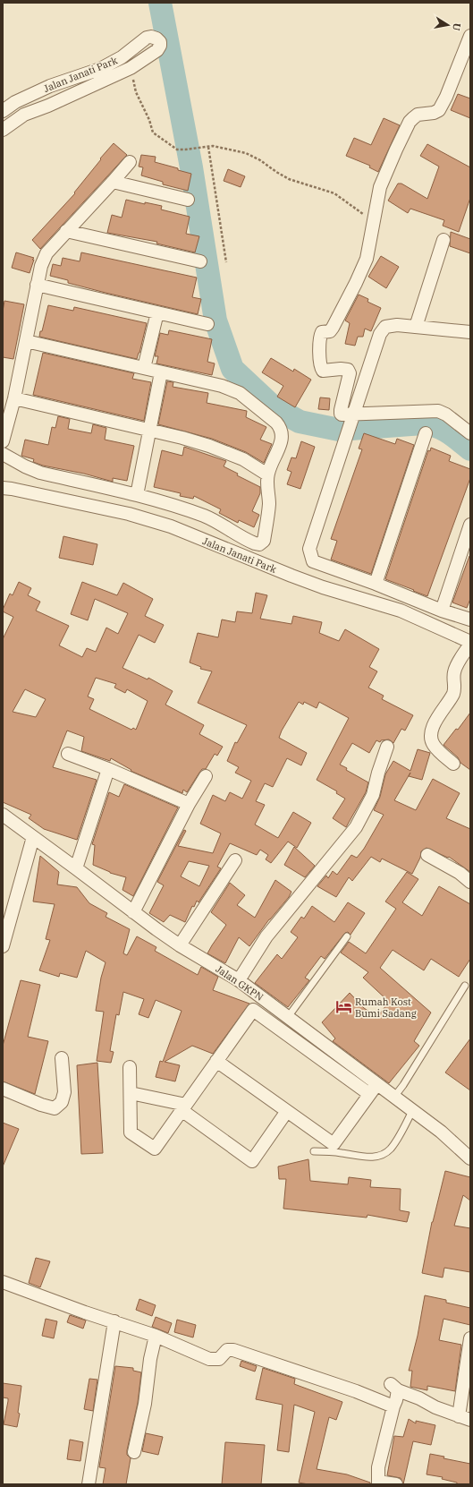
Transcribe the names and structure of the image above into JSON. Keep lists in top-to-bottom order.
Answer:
{
  "streets": {
    "street": ["Jalan Janati Park", "Jalan GKPN"]
  },
  "places": {
    "hotel": ["Rumah Kost Bumi Sadang"]
  },
  "north": "right"
}
